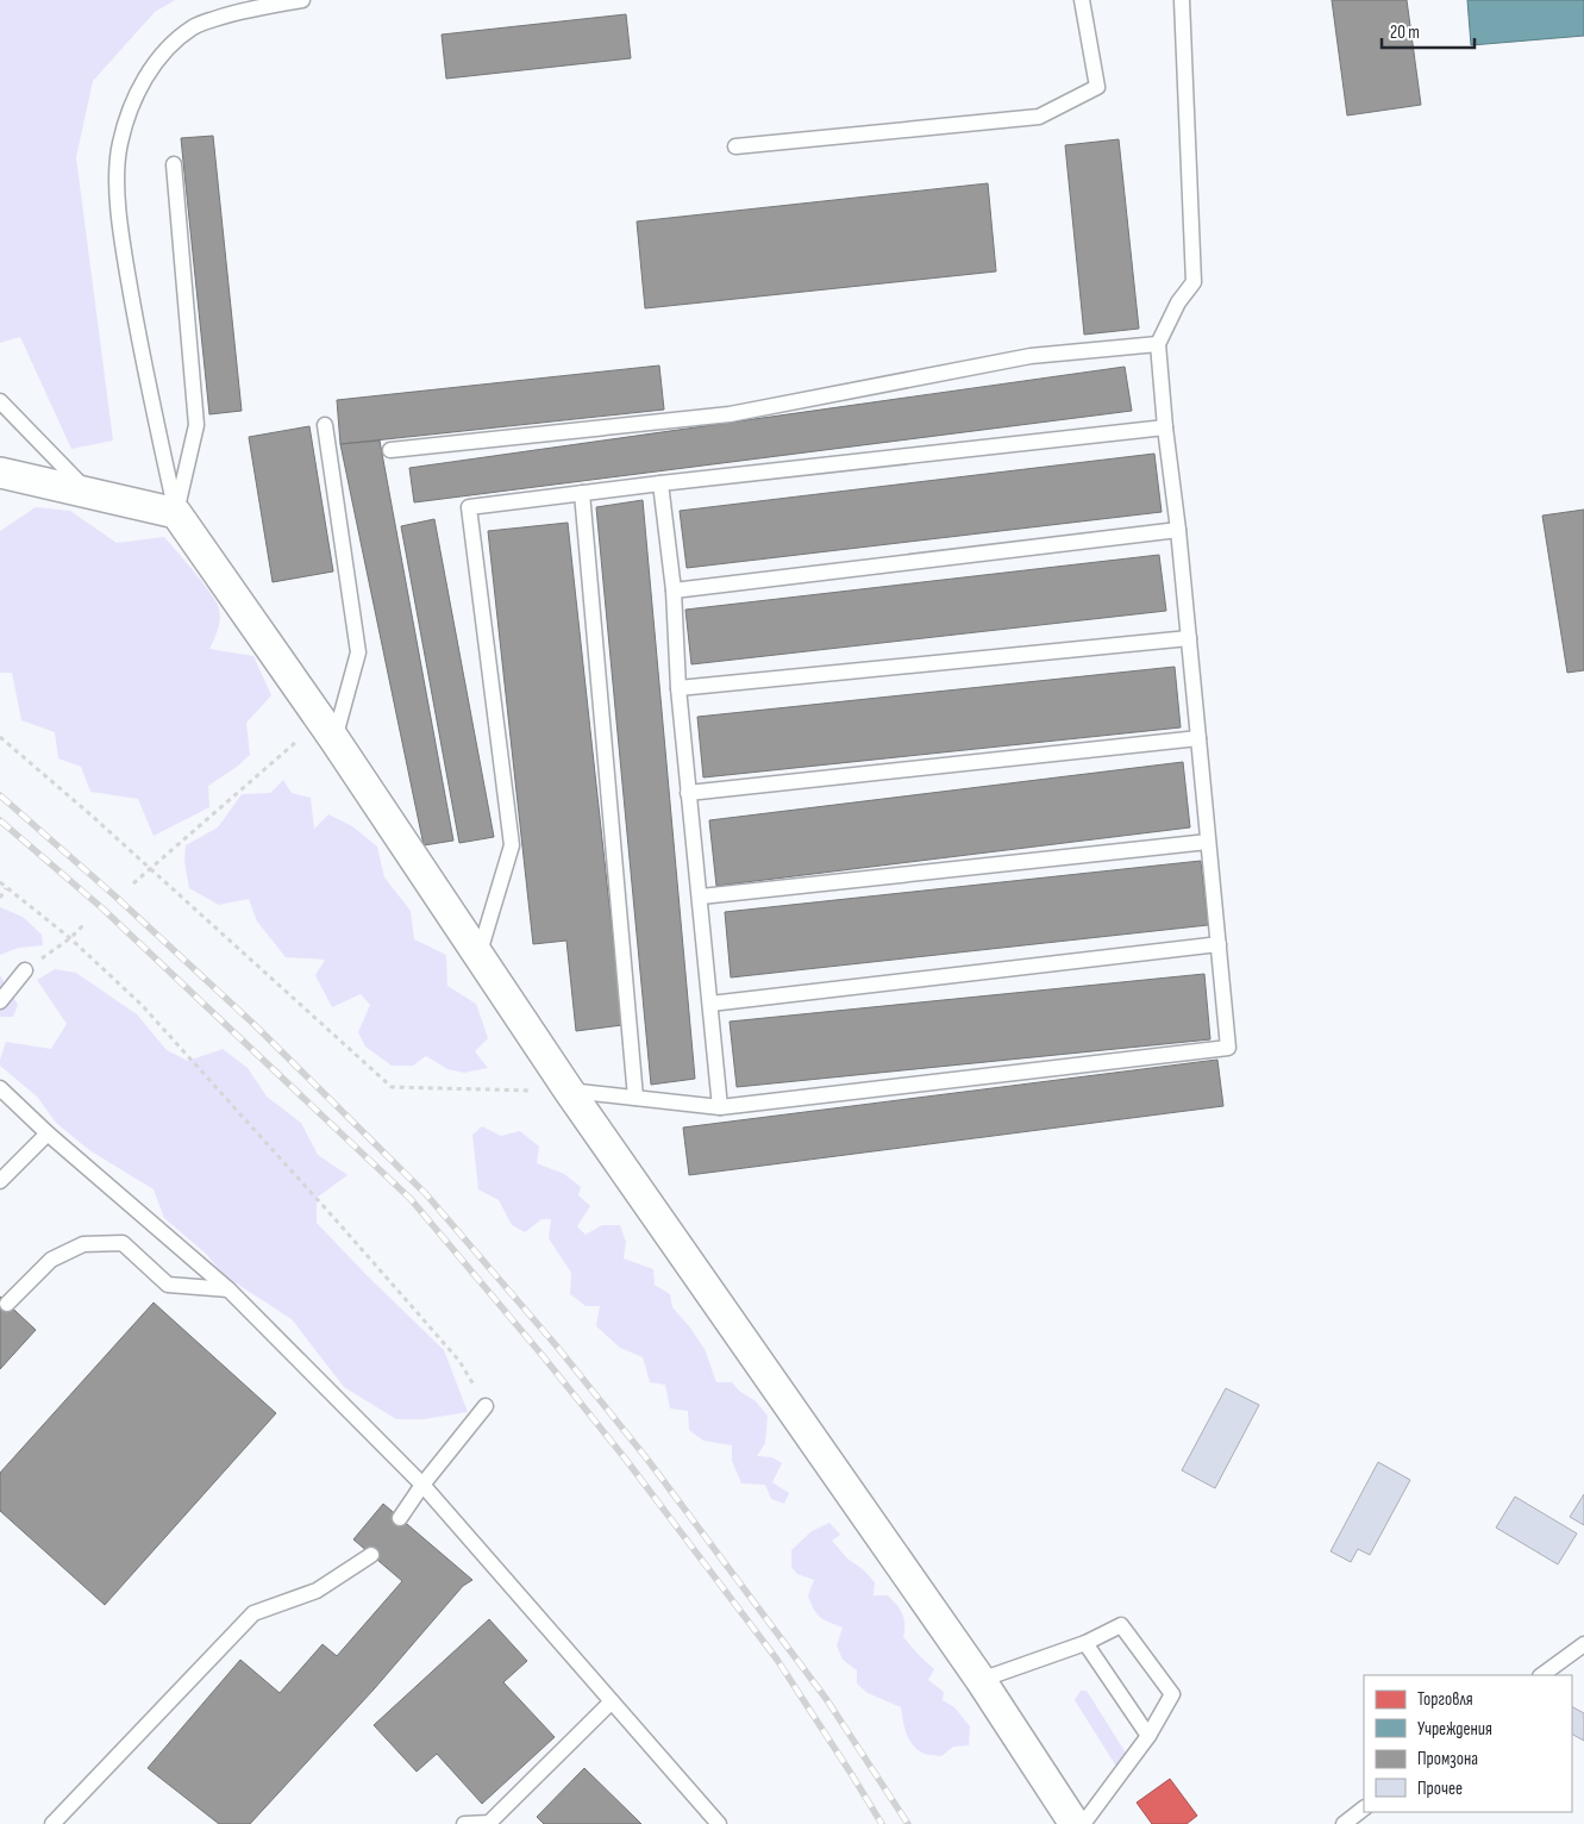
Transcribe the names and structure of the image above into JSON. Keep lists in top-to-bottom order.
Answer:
{
  "legend": [
    "Торговля",
    "Учреждения",
    "Промзона",
    "Прочее"
  ],
  "scale_bar": "20 m"
}
